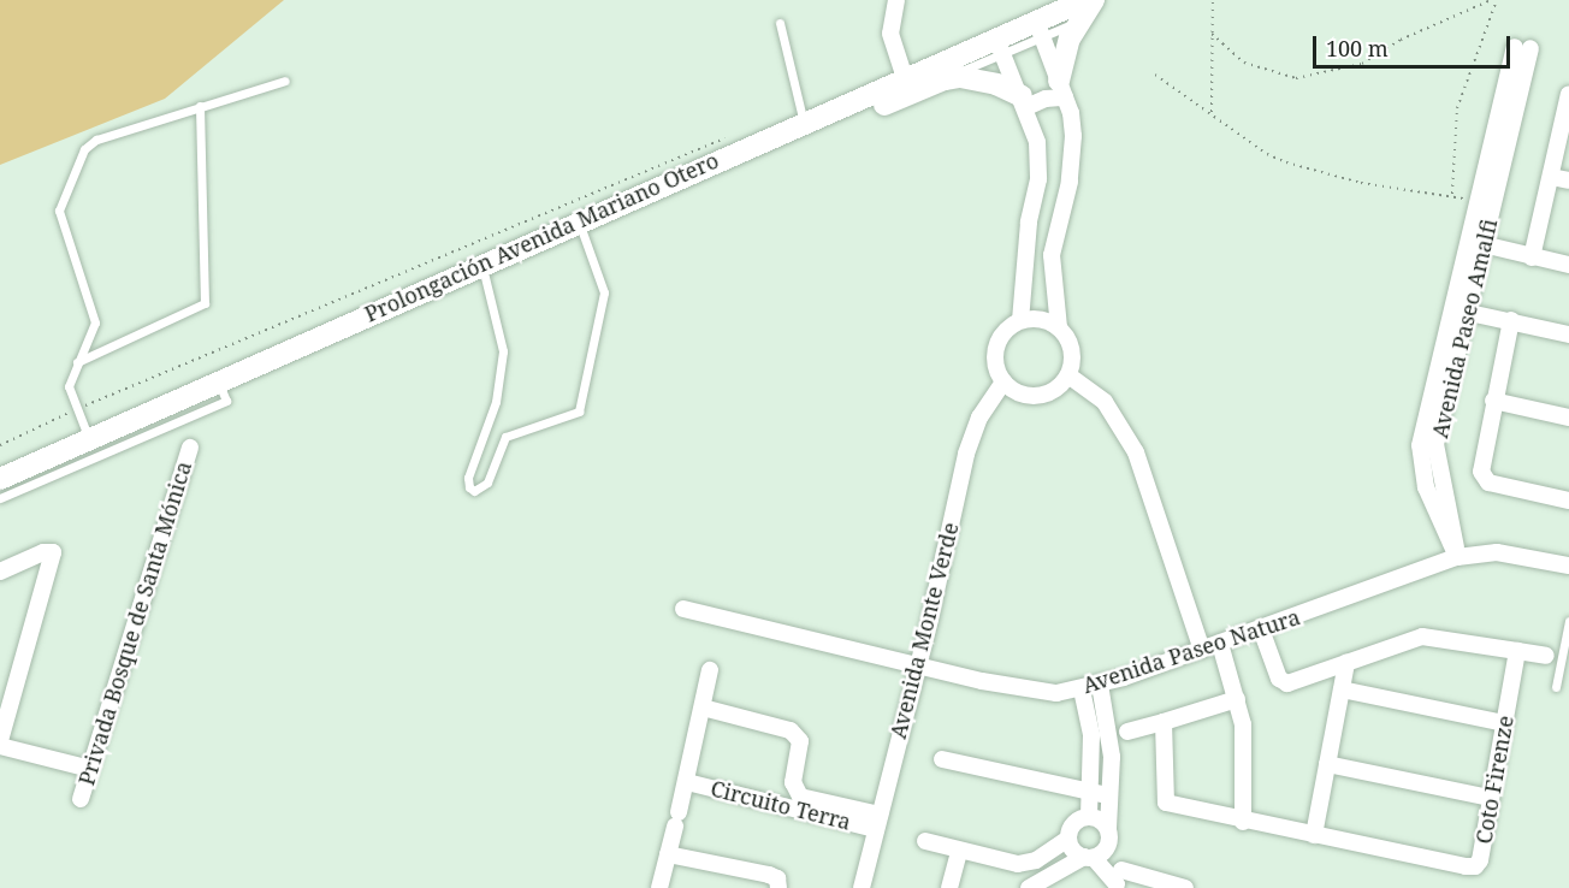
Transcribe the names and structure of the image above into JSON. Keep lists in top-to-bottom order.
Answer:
{
  "streets": {
    "street": [
      "Prolongación Avenida Mariano Otero",
      "Avenida Paseo Amalfi",
      "Privada Bosque de Santa Mónica",
      "Avenida Monte Verde",
      "Avenida Paseo Natura",
      "Coto Firenze",
      "Circuito Terra"
    ]
  },
  "crossings": [
    ["Avenida Paseo Amalfi", "Avenida Paseo Natura"],
    ["Avenida Monte Verde", "Avenida Paseo Natura"],
    ["Avenida Monte Verde", "Circuito Terra"]
  ],
  "scale_bar": "100 m"
}
